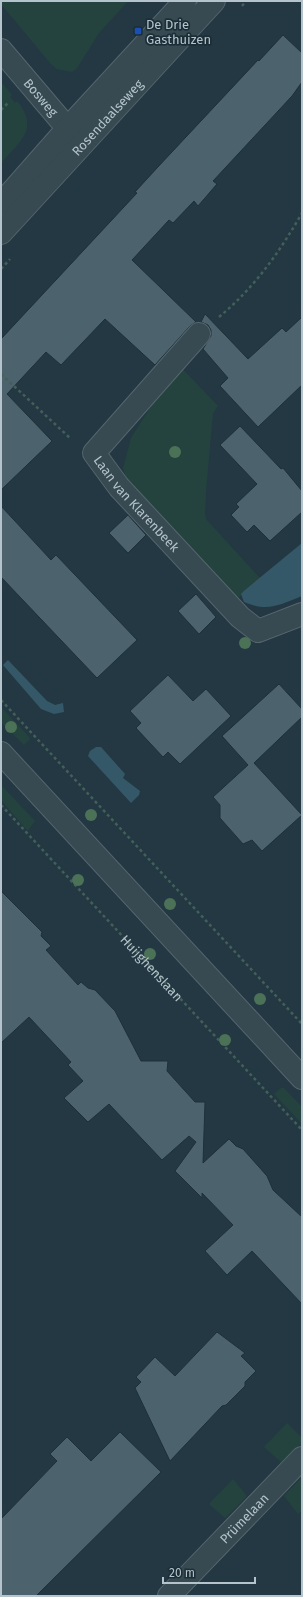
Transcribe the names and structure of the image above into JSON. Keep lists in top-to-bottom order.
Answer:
{
  "streets": {
    "street": [
      "Bosweg",
      "Rosendaalseweg",
      "Laan van Klarenbeek",
      "Prümelaan"
    ],
    "path": ["Huijghenslaan"]
  },
  "crossings": [
    ["Bosweg", "Rosendaalseweg"]
  ],
  "places": {
    "transit": ["De Drie Gasthuizen"]
  },
  "scale_bar": "20 m"
}
